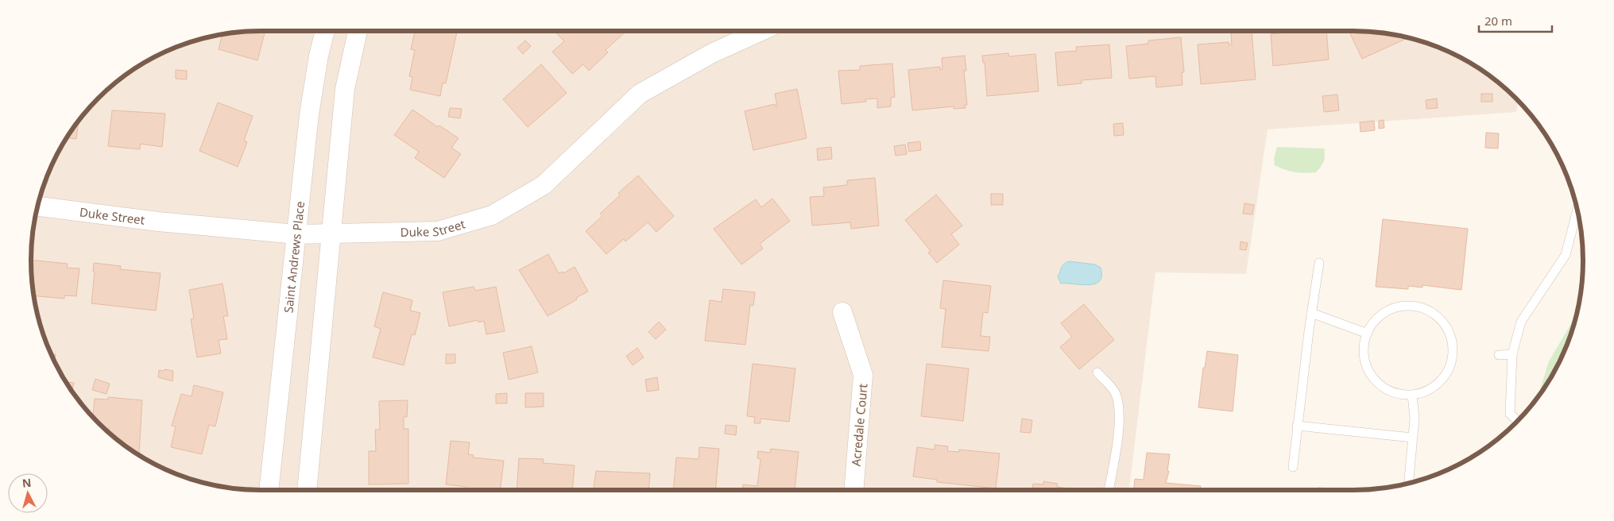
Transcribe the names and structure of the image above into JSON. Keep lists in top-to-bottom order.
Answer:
{
  "streets": {
    "street": ["Duke Street", "Saint Andrews Place", "Acredale Court"]
  },
  "crossings": [
    ["Duke Street", "Saint Andrews Place"]
  ],
  "scale_bar": "20 m",
  "north": "top"
}
